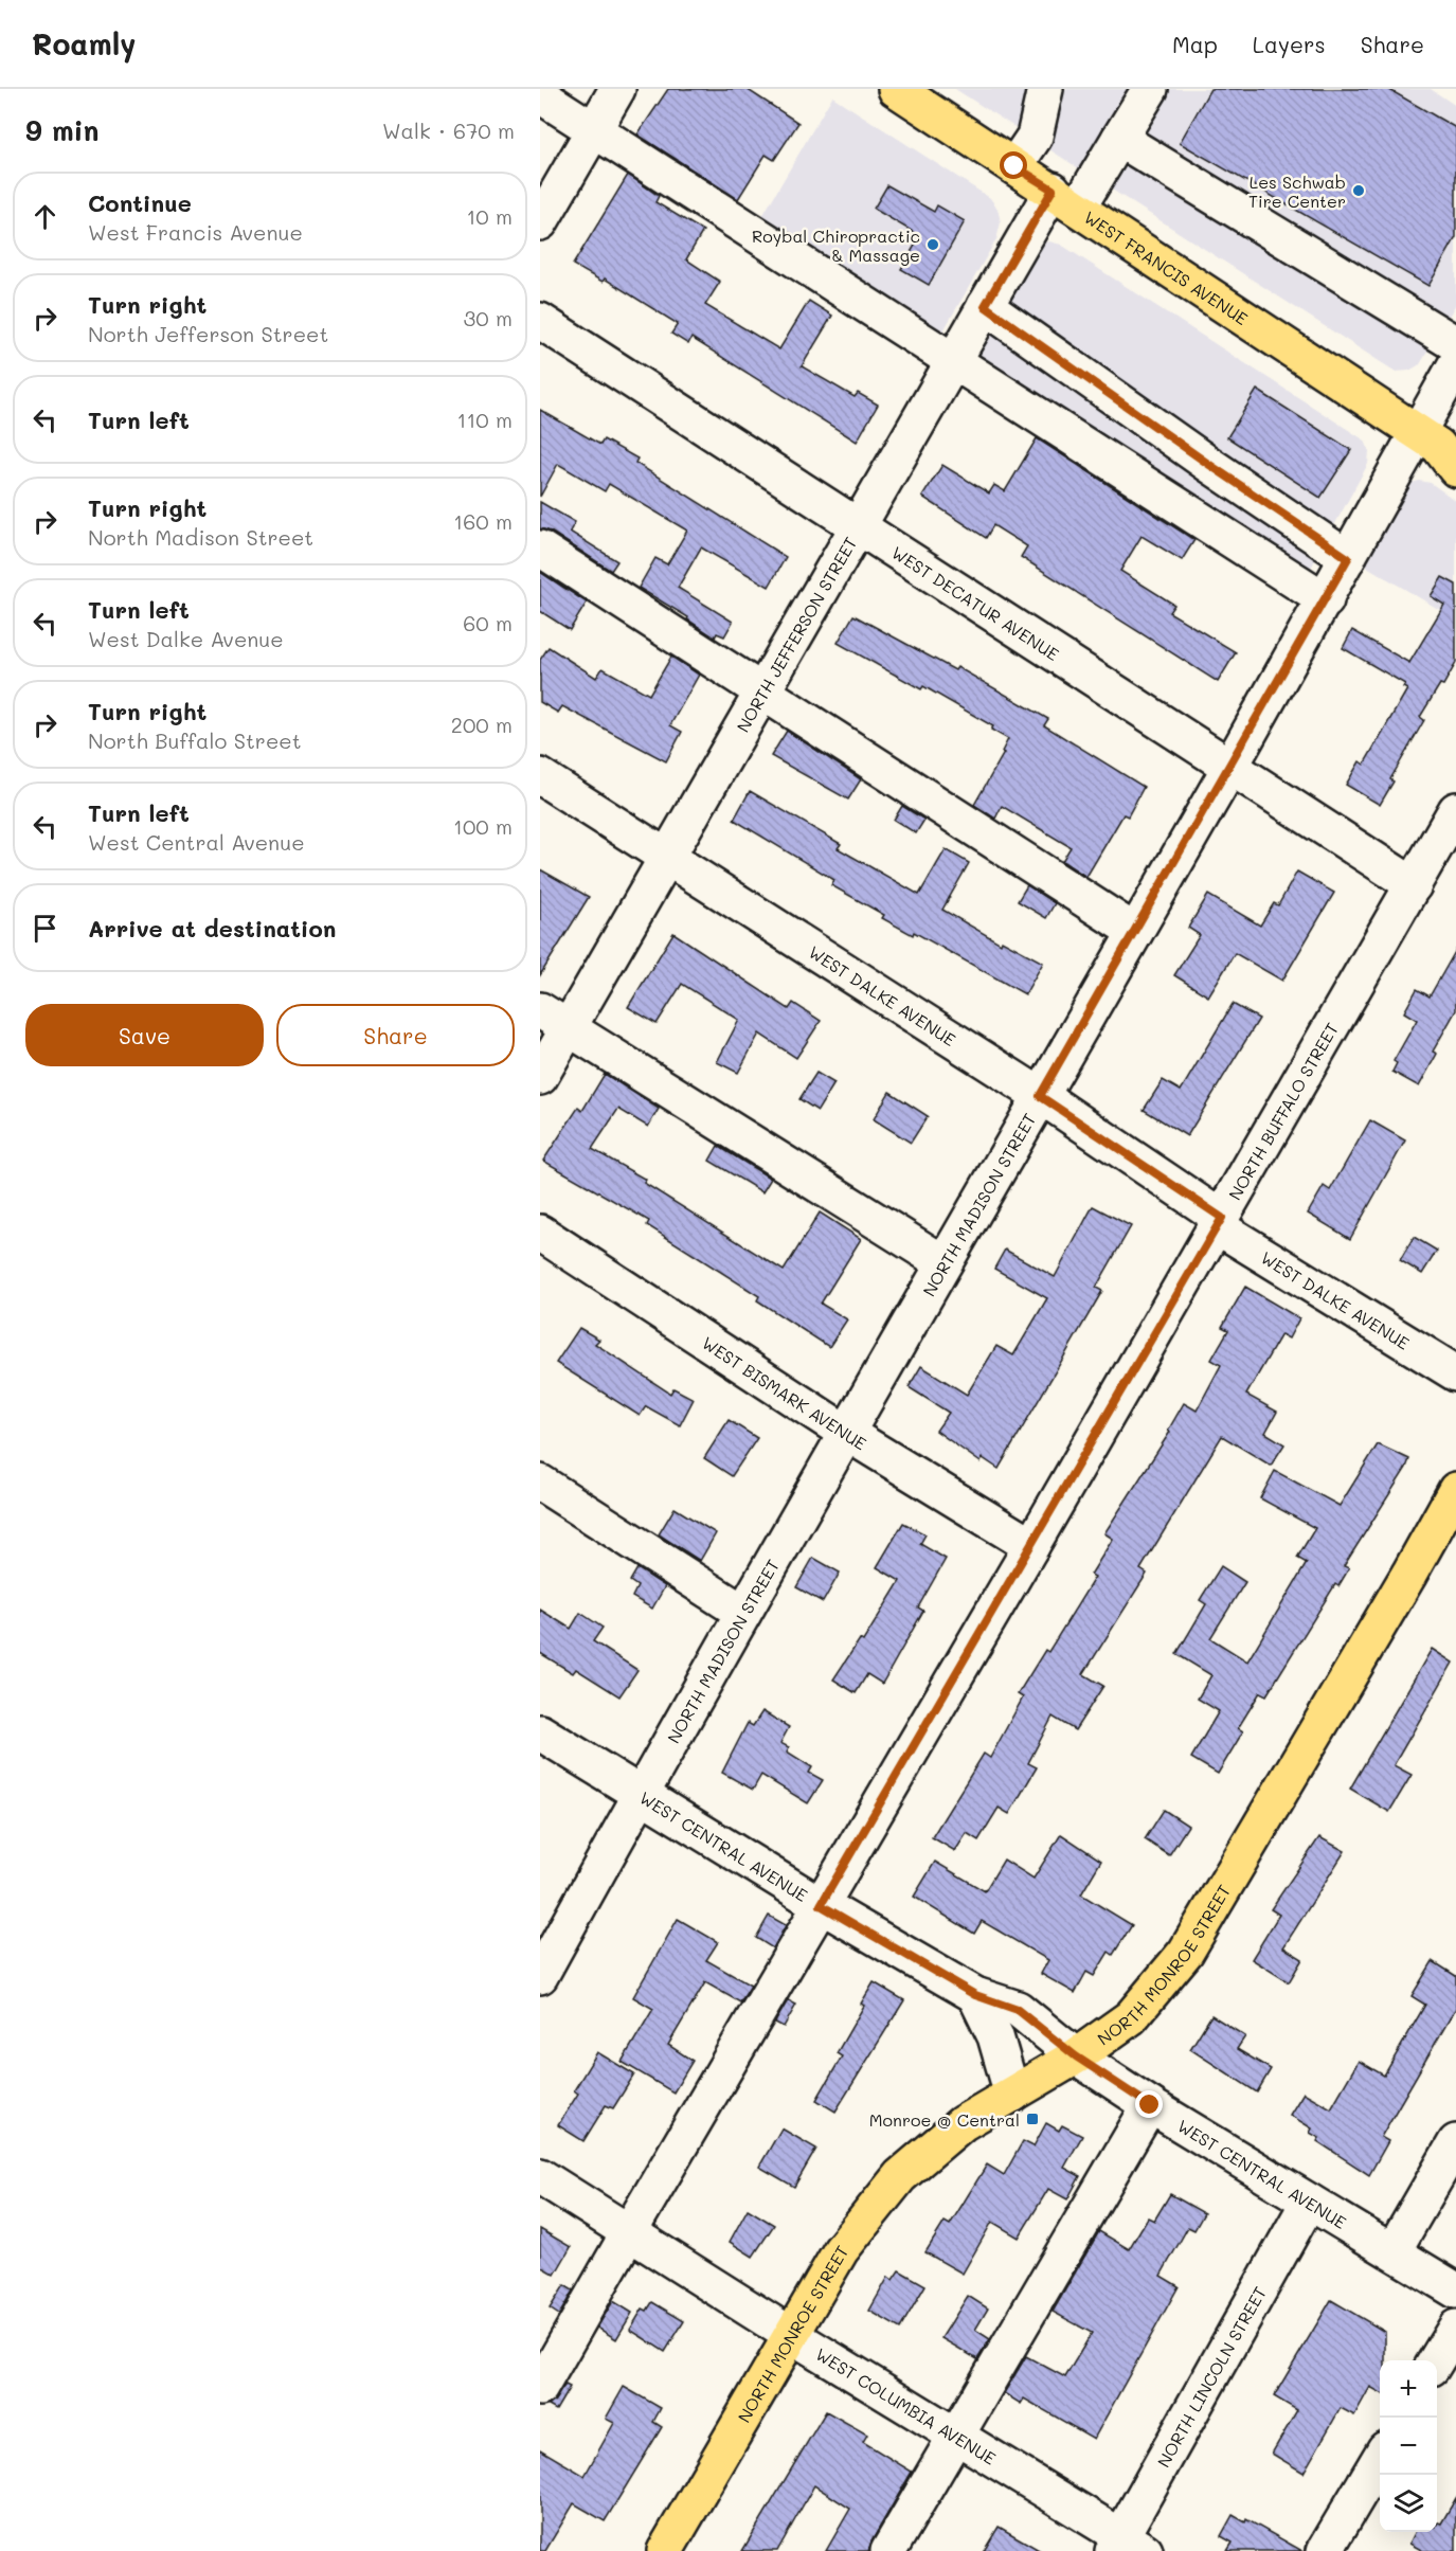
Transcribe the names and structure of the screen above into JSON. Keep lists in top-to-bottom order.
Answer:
{
  "streets": {
    "main road": ["WEST FRANCIS AVENUE", "NORTH MONROE STREET"],
    "street": [
      "WEST DECATUR AVENUE",
      "NORTH JEFFERSON STREET",
      "WEST DALKE AVENUE",
      "NORTH BUFFALO STREET",
      "NORTH MADISON STREET",
      "WEST BISMARK AVENUE",
      "WEST CENTRAL AVENUE",
      "NORTH LINCOLN STREET",
      "WEST COLUMBIA AVENUE"
    ]
  },
  "crossings": [
    ["WEST FRANCIS AVENUE", "NORTH JEFFERSON STREET"],
    ["WEST FRANCIS AVENUE", "NORTH MADISON STREET"],
    ["WEST DECATUR AVENUE", "NORTH JEFFERSON STREET"],
    ["WEST DECATUR AVENUE", "NORTH BUFFALO STREET"],
    ["WEST DECATUR AVENUE", "NORTH MADISON STREET"],
    ["NORTH JEFFERSON STREET", "WEST DALKE AVENUE"],
    ["WEST DALKE AVENUE", "NORTH BUFFALO STREET"],
    ["WEST DALKE AVENUE", "NORTH MADISON STREET"],
    ["NORTH BUFFALO STREET", "WEST BISMARK AVENUE"],
    ["NORTH BUFFALO STREET", "WEST CENTRAL AVENUE"],
    ["NORTH BUFFALO STREET", "WEST COLUMBIA AVENUE"],
    ["NORTH MADISON STREET", "WEST BISMARK AVENUE"],
    ["NORTH MADISON STREET", "WEST CENTRAL AVENUE"],
    ["WEST CENTRAL AVENUE", "NORTH MONROE STREET"],
    ["WEST CENTRAL AVENUE", "NORTH LINCOLN STREET"],
    ["NORTH MONROE STREET", "WEST COLUMBIA AVENUE"],
    ["NORTH LINCOLN STREET", "WEST COLUMBIA AVENUE"]
  ],
  "places": {
    "other": ["Les Schwab Tire Center", "Roybal Chiropractic & Massage"],
    "transit": ["Monroe @ Central"]
  },
  "page": {
    "header": "Roamly",
    "nav": ["Map", "Layers", "Share"],
    "heading": ["9 min", "Walk · 670 m"],
    "list": [
      ["Continue", "West Francis Avenue", "10 m"],
      ["Turn right", "North Jefferson Street", "30 m"],
      ["Turn left", "110 m"],
      ["Turn right", "North Madison Street", "160 m"],
      ["Turn left", "West Dalke Avenue", "60 m"],
      ["Turn right", "North Buffalo Street", "200 m"],
      ["Turn left", "West Central Avenue", "100 m"],
      "Arrive at destination"
    ],
    "buttons": ["Save", "Share"],
    "map_buttons": ["+", "−"]
  }
}
